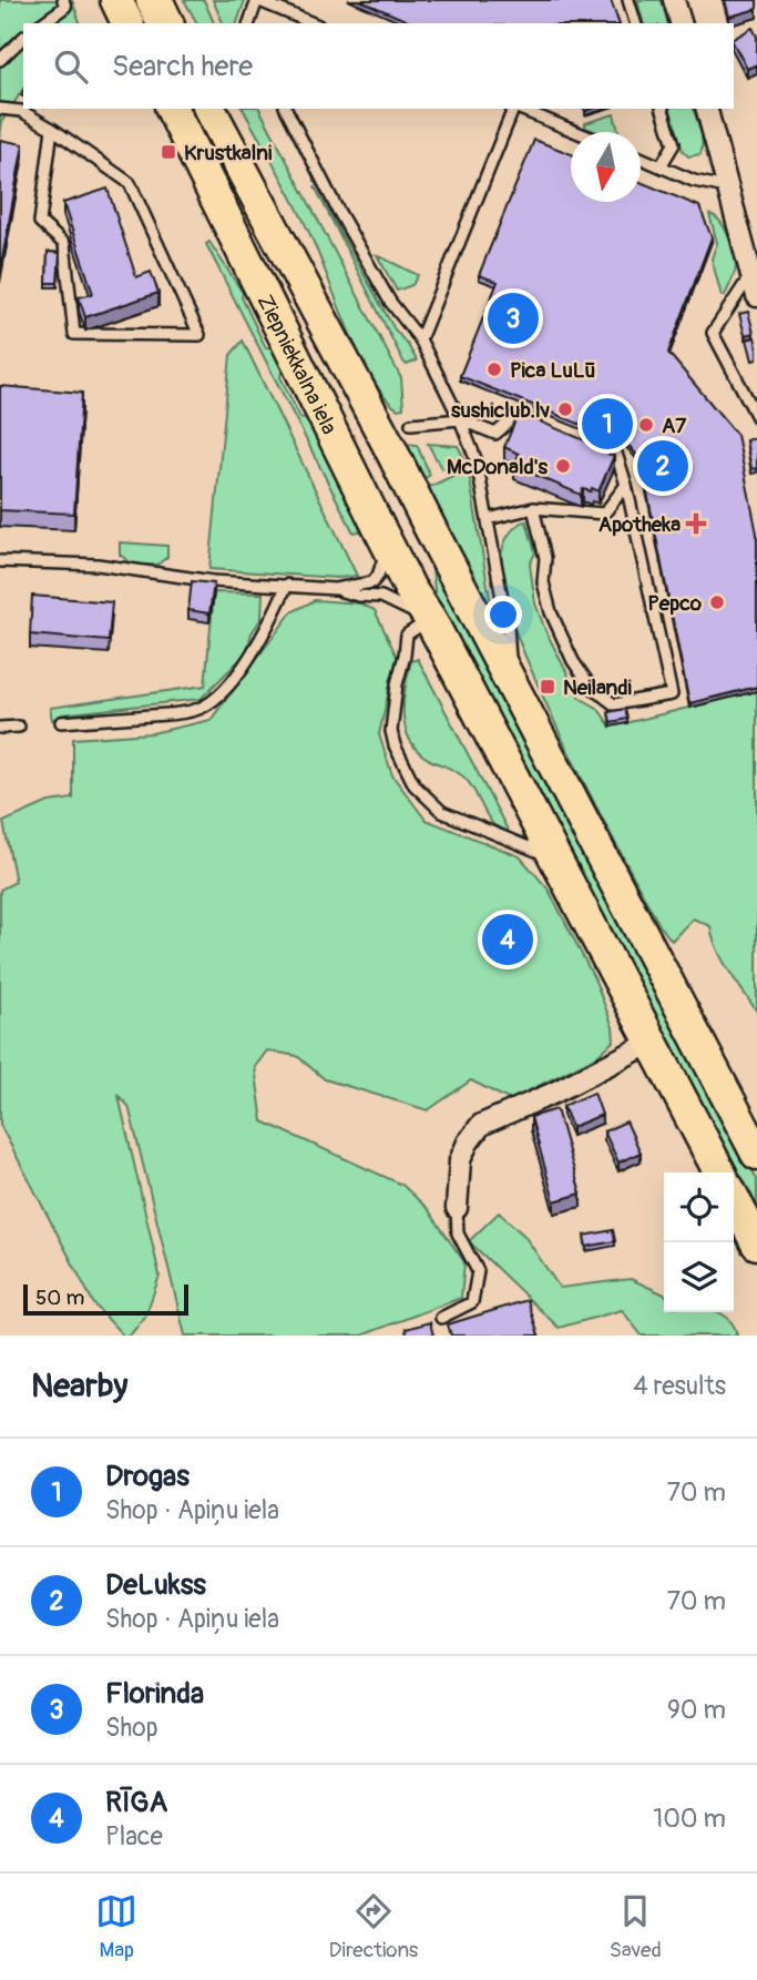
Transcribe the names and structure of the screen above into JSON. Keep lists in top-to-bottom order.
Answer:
{
  "streets": {
    "highway": ["Ziepniekkalna iela"]
  },
  "places": {
    "transit": ["Krustkalni", "Neilandi"],
    "other": [
      "Pica LuLū",
      "sushiclub.lv",
      "A7",
      "McDonald's",
      "Pepco"
    ],
    "health": ["Apotheka"]
  },
  "scale_bar": "50 m",
  "north": "bottom",
  "page": {
    "search": "Search here",
    "pins": [
      "3",
      "1",
      "2",
      "4"
    ],
    "scale": "50 m",
    "heading": ["Nearby", "4 results"],
    "list": [
      {
        "mark": "1",
        "name": "Drogas",
        "note": "Shop · Apiņu iela",
        "value": "70 m"
      },
      {
        "mark": "2",
        "name": "DeLukss",
        "note": "Shop · Apiņu iela",
        "value": "70 m"
      },
      {
        "mark": "3",
        "name": "Florinda",
        "note": "Shop",
        "value": "90 m"
      },
      {
        "mark": "4",
        "name": "RĪGA",
        "note": "Place",
        "value": "100 m"
      }
    ],
    "nav": ["Map", "Directions", "Saved"]
  }
}
